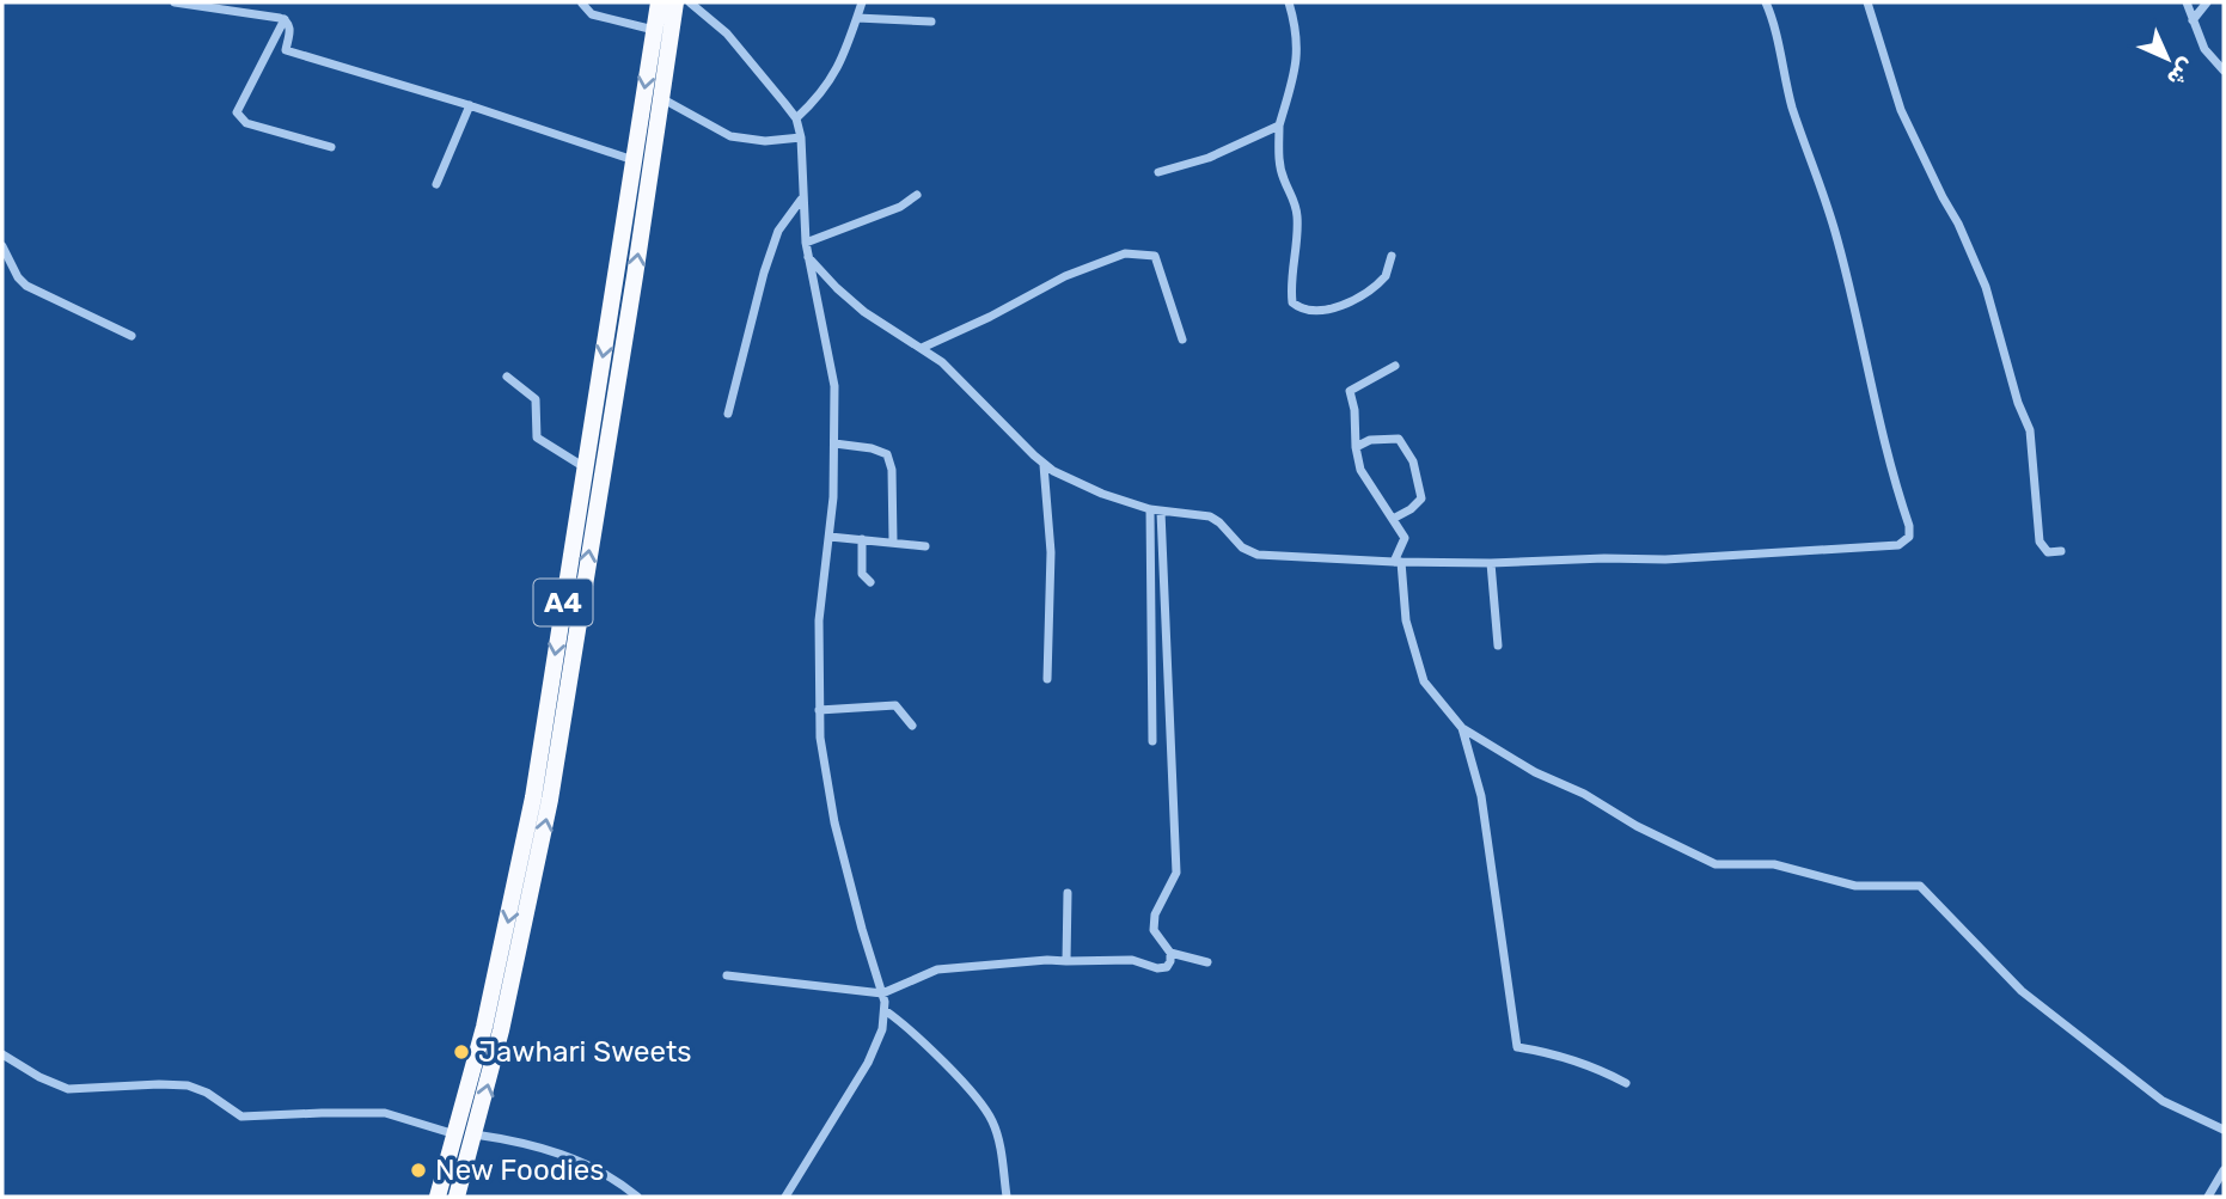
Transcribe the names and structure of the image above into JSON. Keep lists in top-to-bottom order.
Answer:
{
  "streets": {
    "highway": ["A4"]
  },
  "places": ["Jawhari Sweets", "New Foodies"],
  "north": "bottom right"
}
